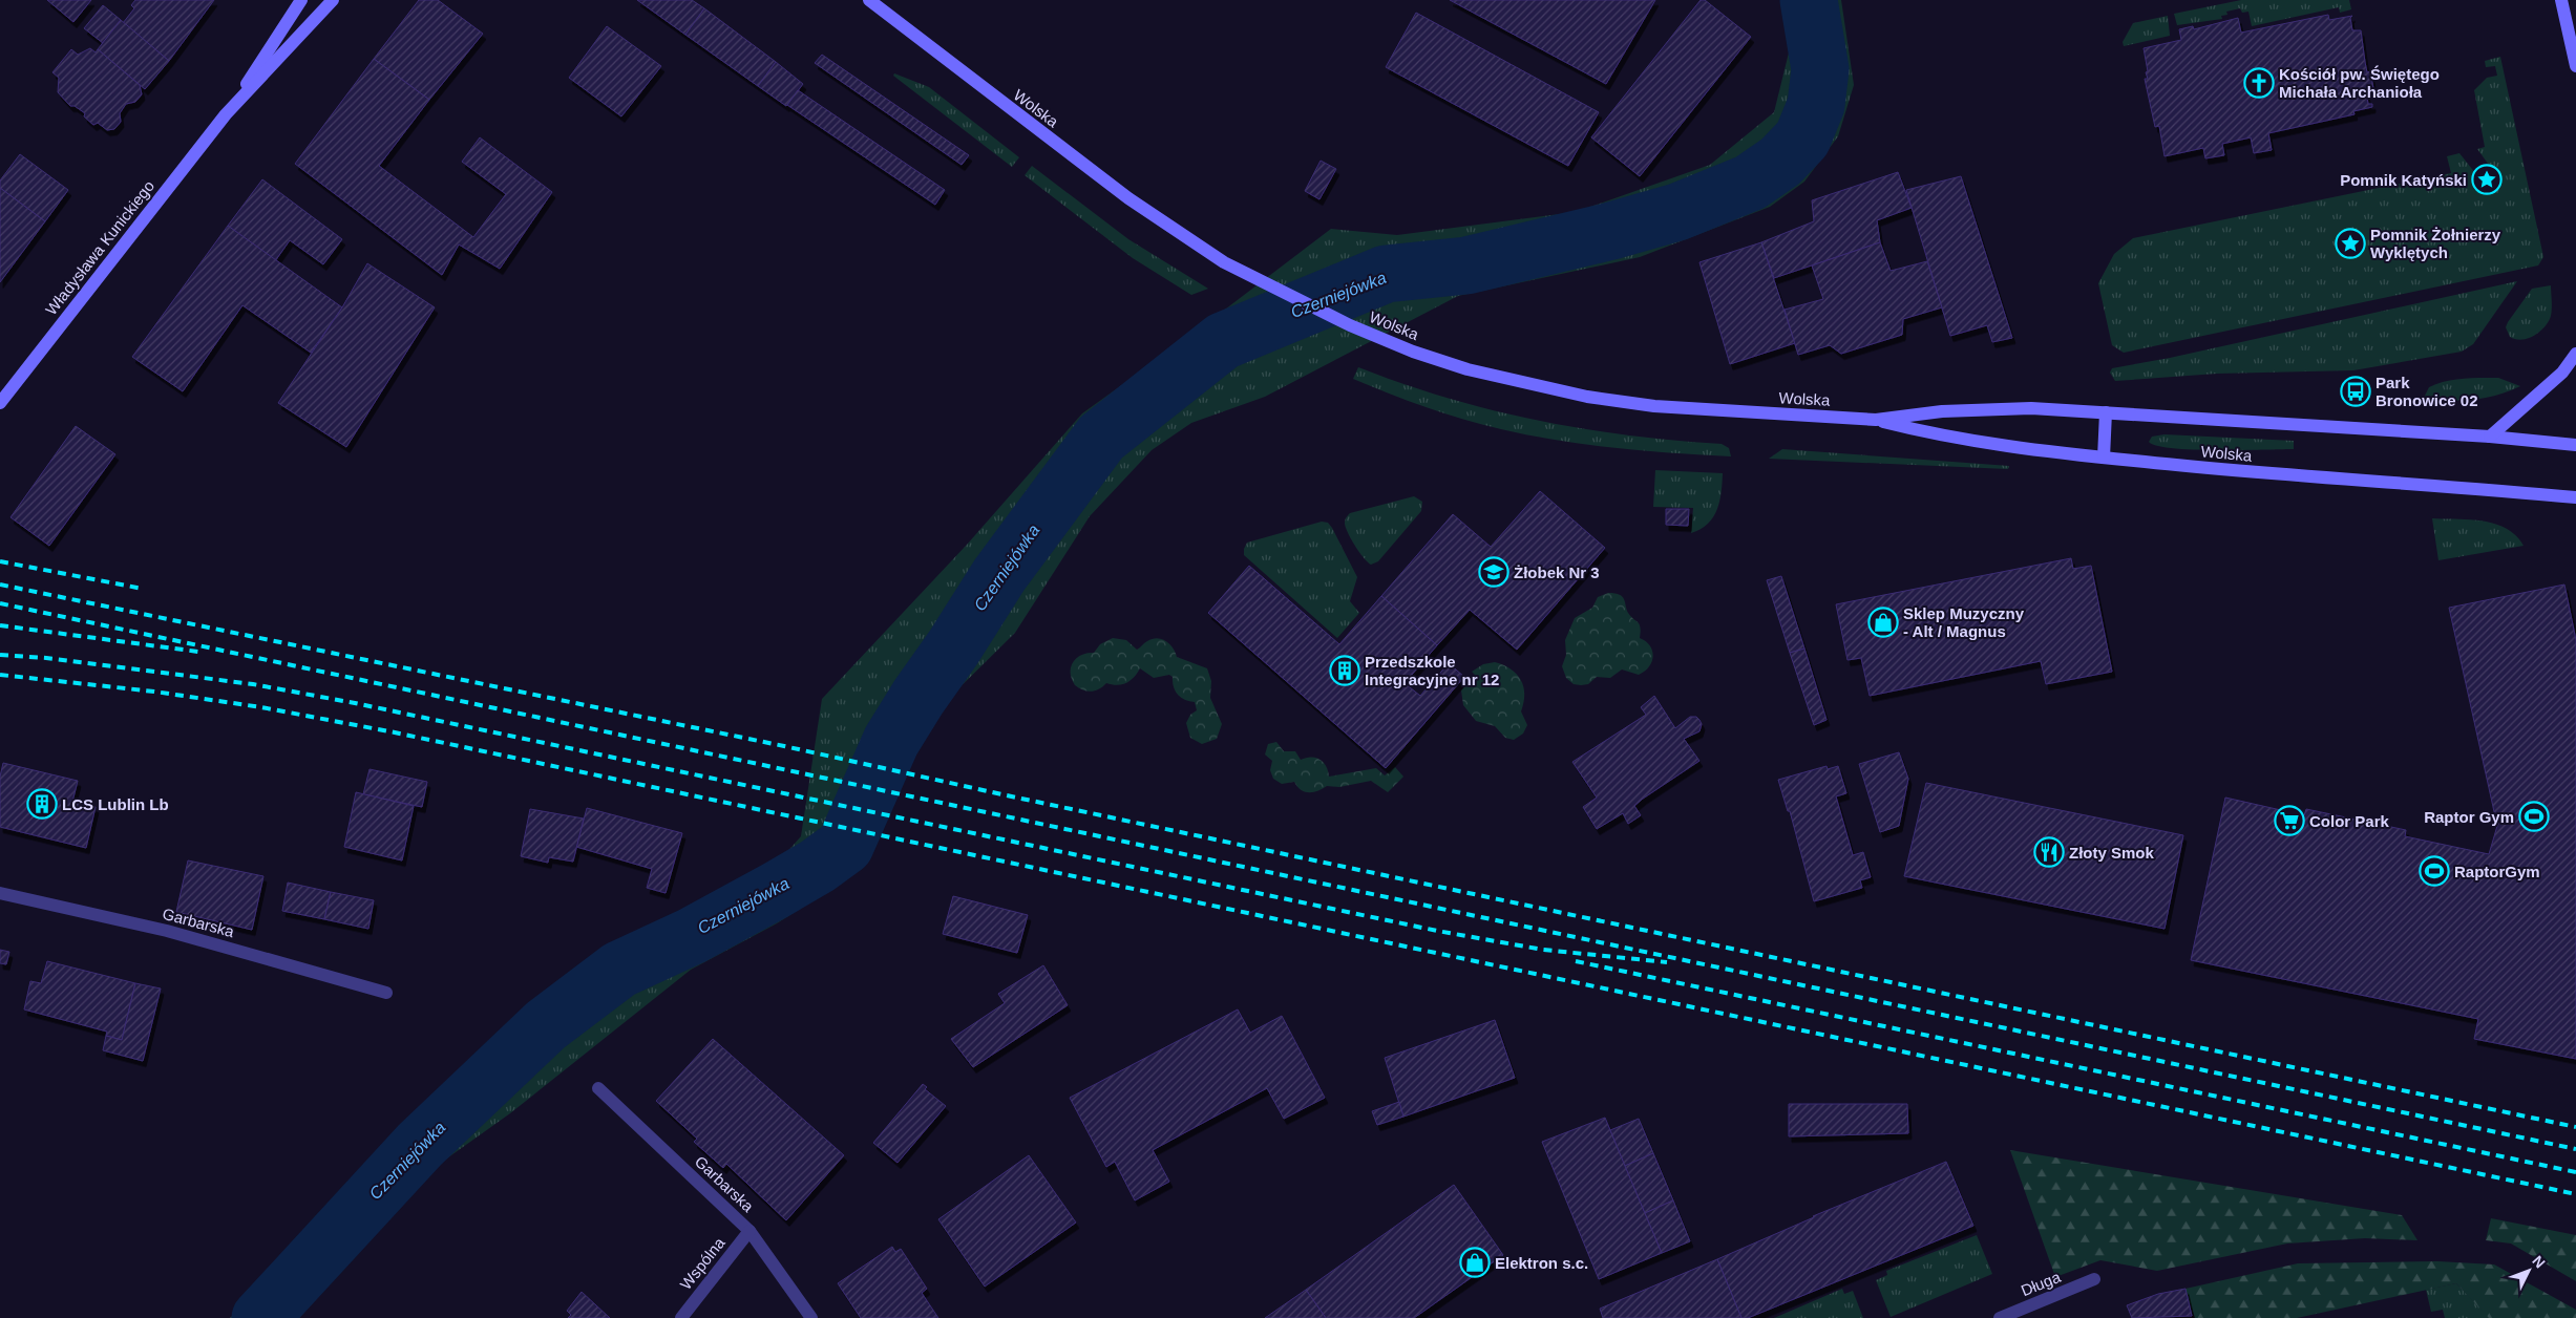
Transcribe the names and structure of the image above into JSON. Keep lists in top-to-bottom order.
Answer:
{
  "streets": {
    "street": [
      "Wolska",
      "Władysława Kunickiego",
      "Garbarska",
      "Wspólna",
      "Długa"
    ]
  },
  "crossings": [
    ["Garbarska", "Wspólna"]
  ],
  "water": ["Czerniejówka"],
  "places": {
    "church": ["Kościół pw. Świętego Michała Archanioła"],
    "place": ["Pomnik Katyński", "Pomnik Żołnierzy Wyklętych"],
    "bus stop": ["Park Bronowice 02"],
    "school or university": ["Żłobek Nr 3"],
    "shop": ["Sklep Muzyczny - Alt / Magnus", "Elektron s.c."],
    "building": ["Przedszkole Integracyjne nr 12", "LCS Lublin Lb"],
    "sports": ["Raptor Gym", "RaptorGym"],
    "supermarket": ["Color Park"],
    "restaurant": ["Złoty Smok"]
  },
  "north": "top right"
}
